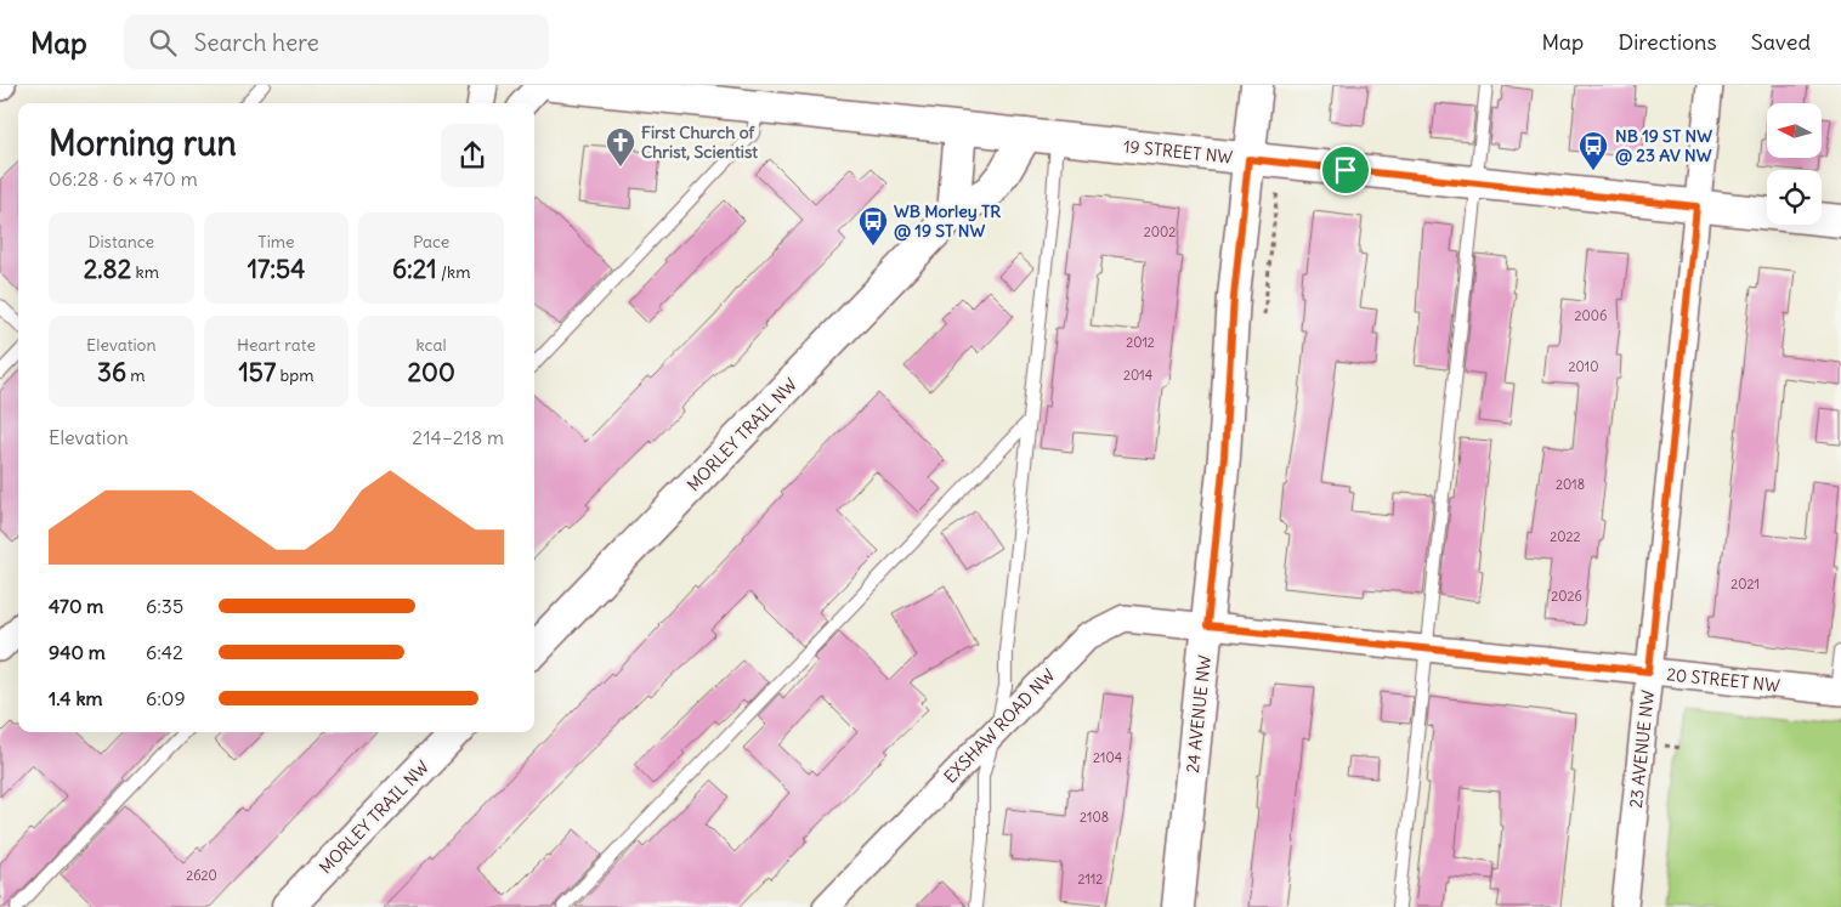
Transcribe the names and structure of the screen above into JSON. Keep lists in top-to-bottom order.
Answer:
{
  "streets": {
    "street": [
      "19 STREET NW",
      "MORLEY TRAIL NW",
      "20 STREET NW",
      "24 AVENUE NW",
      "EXSHAW ROAD NW",
      "23 AVENUE NW"
    ]
  },
  "crossings": [
    ["19 STREET NW", "MORLEY TRAIL NW"],
    ["19 STREET NW", "24 AVENUE NW"],
    ["19 STREET NW", "23 AVENUE NW"],
    ["20 STREET NW", "24 AVENUE NW"],
    ["20 STREET NW", "EXSHAW ROAD NW"],
    ["20 STREET NW", "23 AVENUE NW"],
    ["24 AVENUE NW", "EXSHAW ROAD NW"]
  ],
  "places": {
    "church": ["First Church of Christ, Scientist"],
    "bus stop": ["NB 19 ST NW @ 23 AV NW", "WB Morley TR @ 19 ST NW"]
  },
  "house_numbers": [
    "2002",
    "2006",
    "2012",
    "2010",
    "2014",
    "2018",
    "2022",
    "2021",
    "2026",
    "2104",
    "2108",
    "2620",
    "2112"
  ],
  "north": "left",
  "page": {
    "header": "Map",
    "search": "Search here",
    "nav": ["Map", "Directions", "Saved"],
    "heading": ["Morning run", "06:28 · 6 × 470 m"],
    "stats": [
      ["Distance", "2.82 km"],
      ["Time", "17:54"],
      ["Pace", "6:21 /km"],
      ["Elevation", "36 m"],
      ["Heart rate", "157 bpm"],
      ["kcal", "200"]
    ],
    "chart": ["Elevation", "214–218 m"],
    "list": [
      {
        "name": "470 m",
        "note": "6:35"
      },
      {
        "name": "940 m",
        "note": "6:42"
      },
      {
        "name": "1.4 km",
        "note": "6:09"
      }
    ]
  }
}
